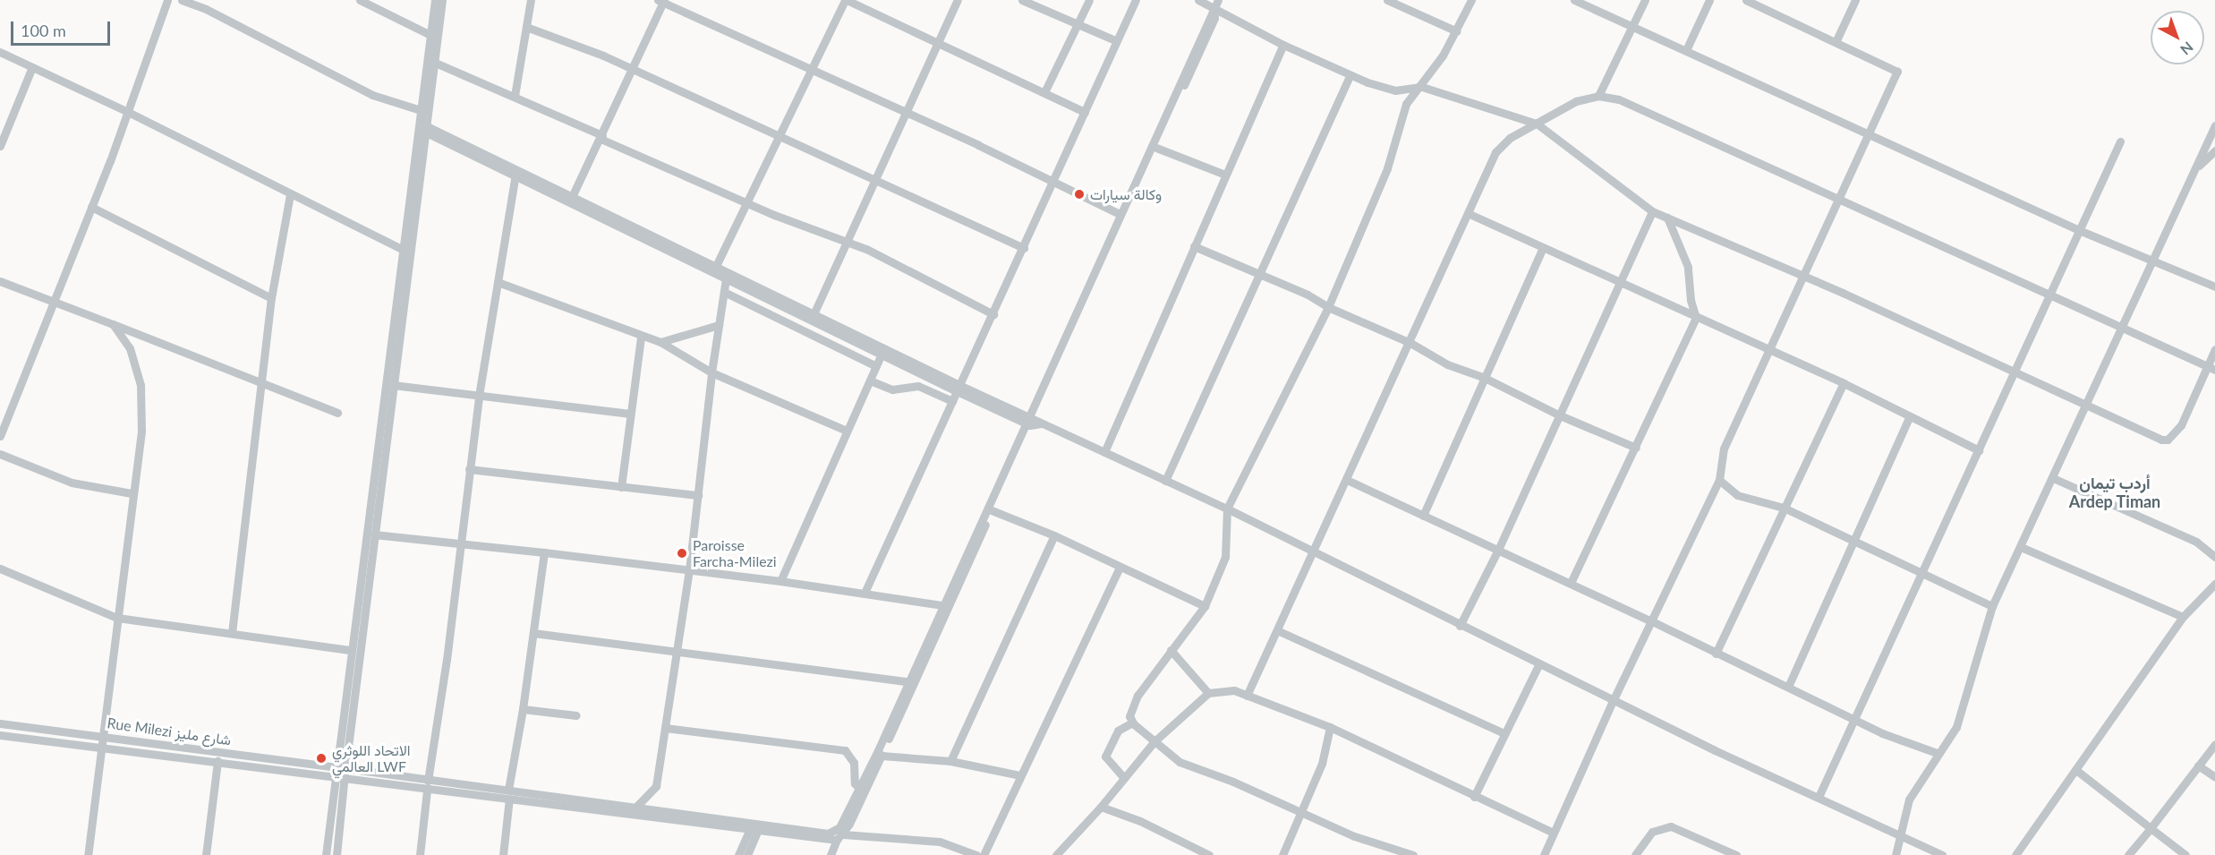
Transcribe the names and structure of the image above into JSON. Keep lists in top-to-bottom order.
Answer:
{
  "streets": {
    "street": ["Rue Milezi شارع مليز"]
  },
  "districts": ["أردب تيمان Ardep Timan"],
  "places": ["وكالة سيارات", "Paroisse Farcha-Milezi", "الاتحاد اللوثري العالمي LWF"],
  "scale_bar": "100 m",
  "north": "bottom right"
}
